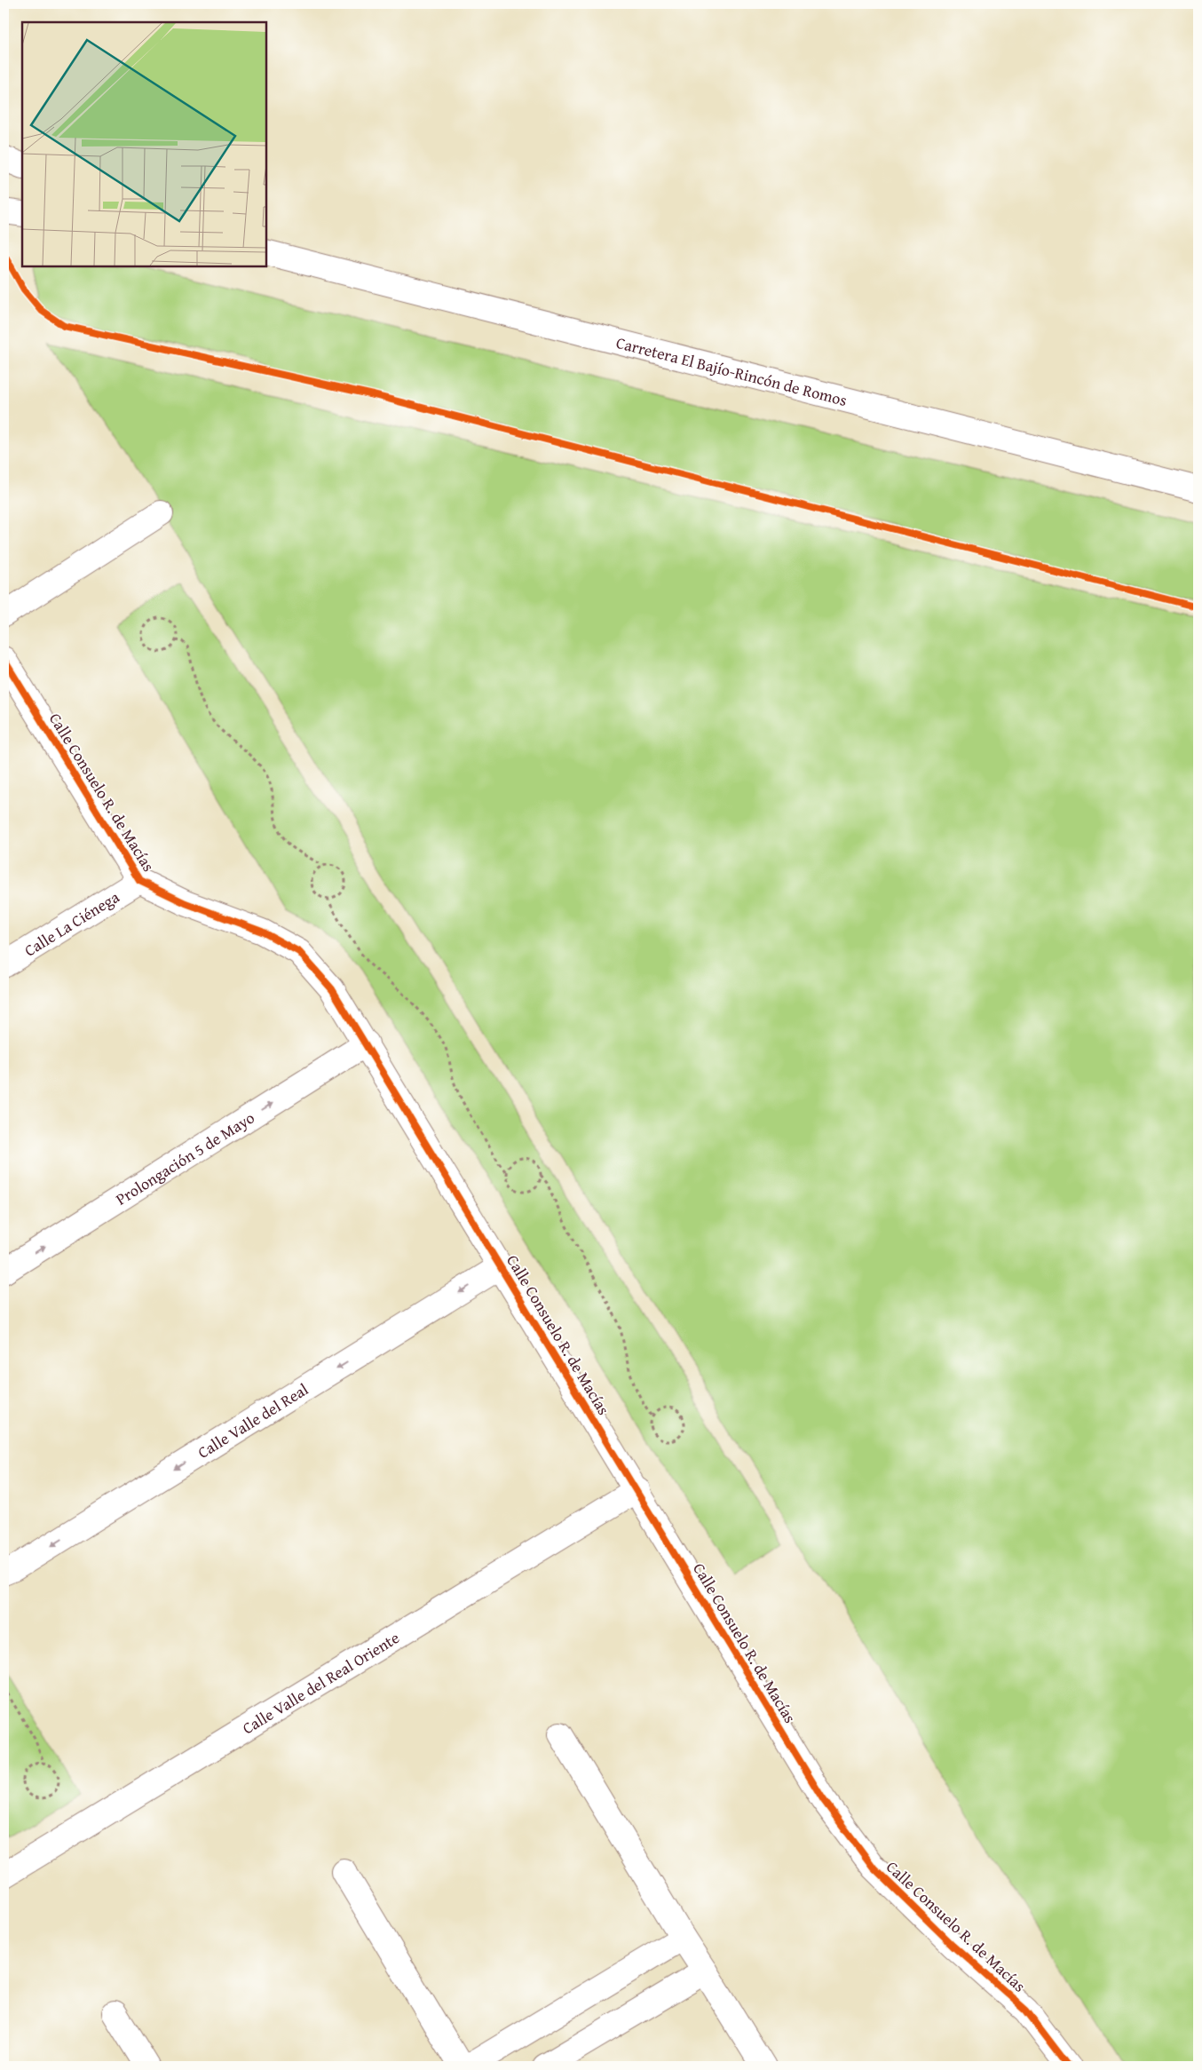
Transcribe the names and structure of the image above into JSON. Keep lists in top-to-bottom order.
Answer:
{
  "streets": {
    "street": [
      "Carretera El Bajío-Rincón de Romos",
      "Calle Consuelo R. de Macías",
      "Calle La Ciénega",
      "Prolongación 5 de Mayo",
      "Calle Valle del Real",
      "Calle Valle del Real Oriente"
    ]
  },
  "crossings": [
    ["Calle Consuelo R. de Macías", "Calle La Ciénega"],
    ["Calle Consuelo R. de Macías", "Prolongación 5 de Mayo"],
    ["Calle Consuelo R. de Macías", "Calle Valle del Real"],
    ["Calle Consuelo R. de Macías", "Calle Valle del Real Oriente"]
  ],
  "one_way": ["Prolongación 5 de Mayo", "Calle Valle del Real"]
}
